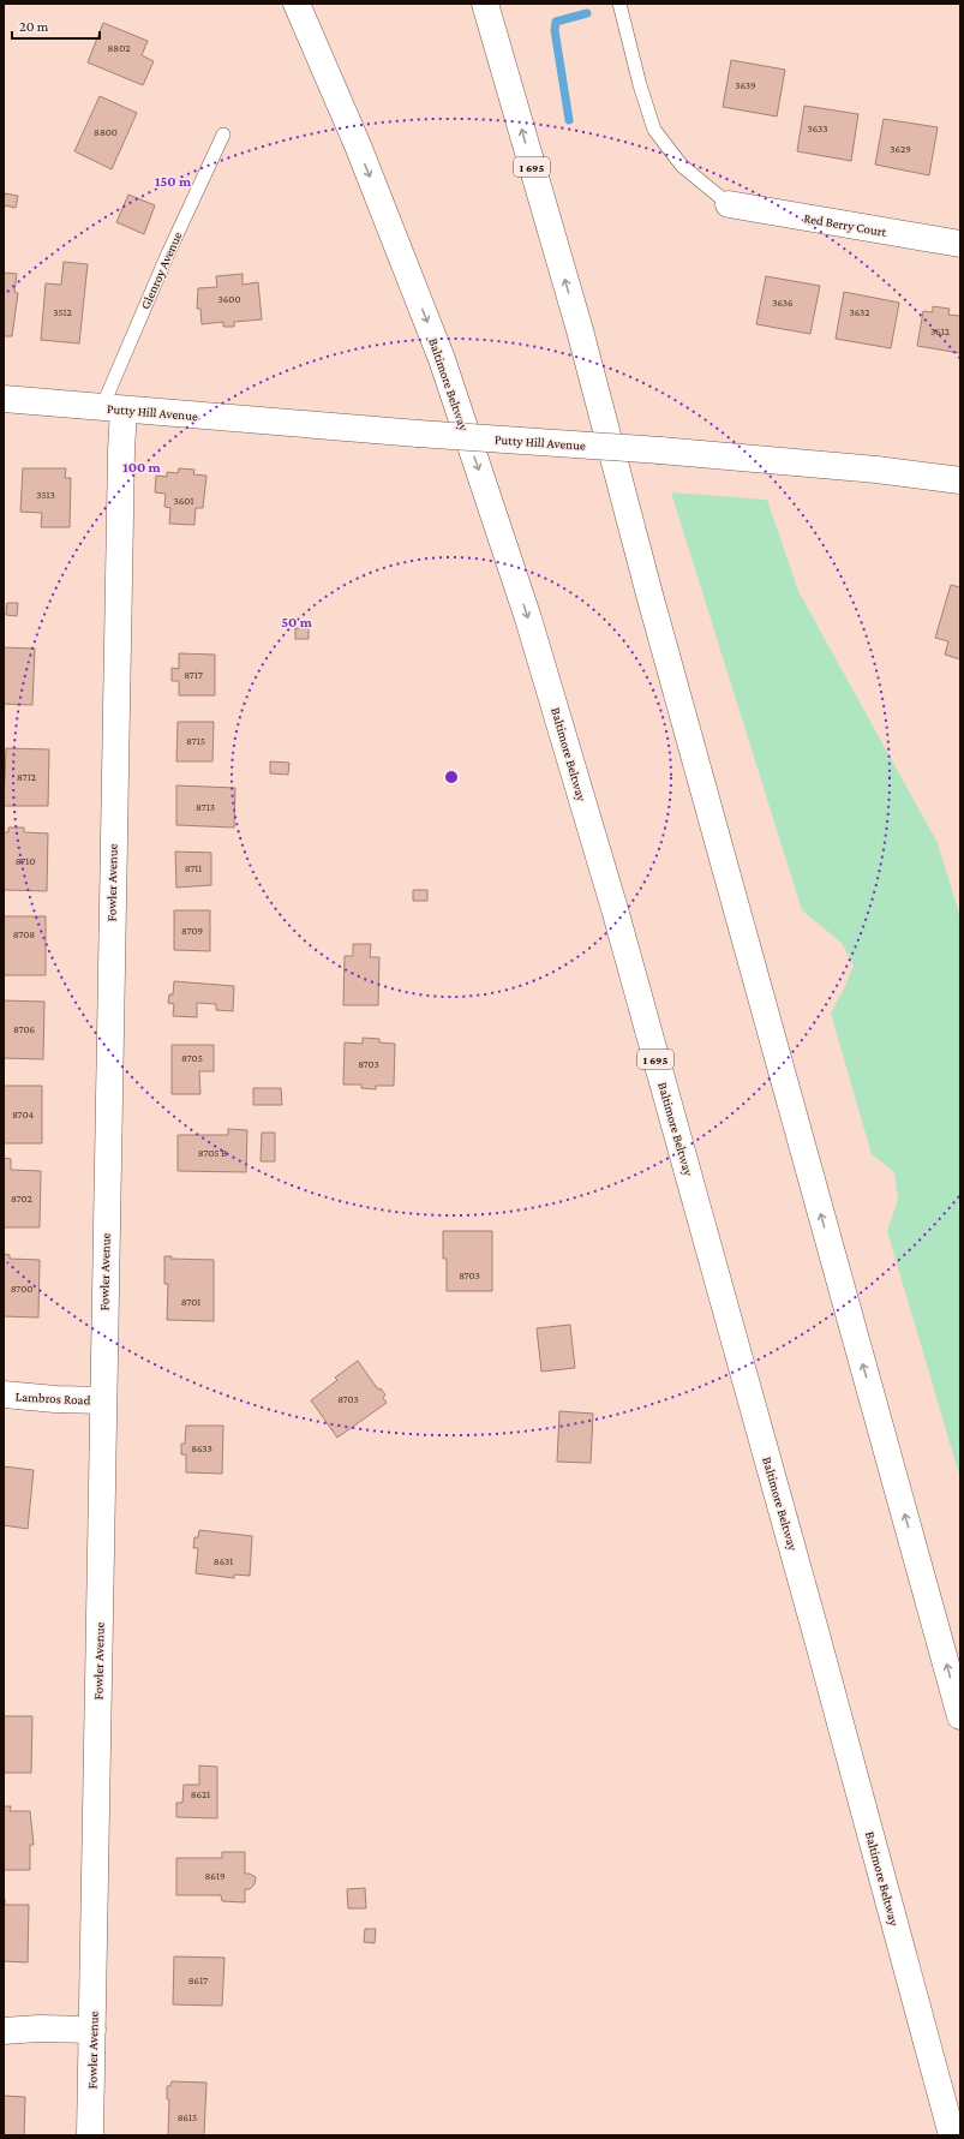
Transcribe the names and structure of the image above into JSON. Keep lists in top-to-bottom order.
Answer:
{
  "streets": {
    "main road": [
      "I 695",
      "Red Berry Court",
      "Baltimore Beltway",
      "Putty Hill Avenue",
      "Fowler Avenue",
      "Lambros Road"
    ],
    "lane": ["Glenroy Avenue"]
  },
  "crossings": [
    ["Glenroy Avenue", "Putty Hill Avenue"],
    ["Glenroy Avenue", "Fowler Avenue"],
    ["Putty Hill Avenue", "Fowler Avenue"],
    ["Fowler Avenue", "Lambros Road"]
  ],
  "house_numbers": [
    "8802",
    "3639",
    "3633",
    "8800",
    "3629",
    "3600",
    "3636",
    "3512",
    "3632",
    "3612",
    "3513",
    "3601",
    "8717",
    "8715",
    "8712",
    "8713",
    "8710",
    "8711",
    "8709",
    "8708",
    "8706",
    "8705",
    "8703",
    "8704",
    "8705 B",
    "8702",
    "8703",
    "8700",
    "8701",
    "8703",
    "8633",
    "8631",
    "8621",
    "8619",
    "8617",
    "8615"
  ],
  "scale_bar": "20 m",
  "rings": ["150 m", "100 m", "50 m"]
}
